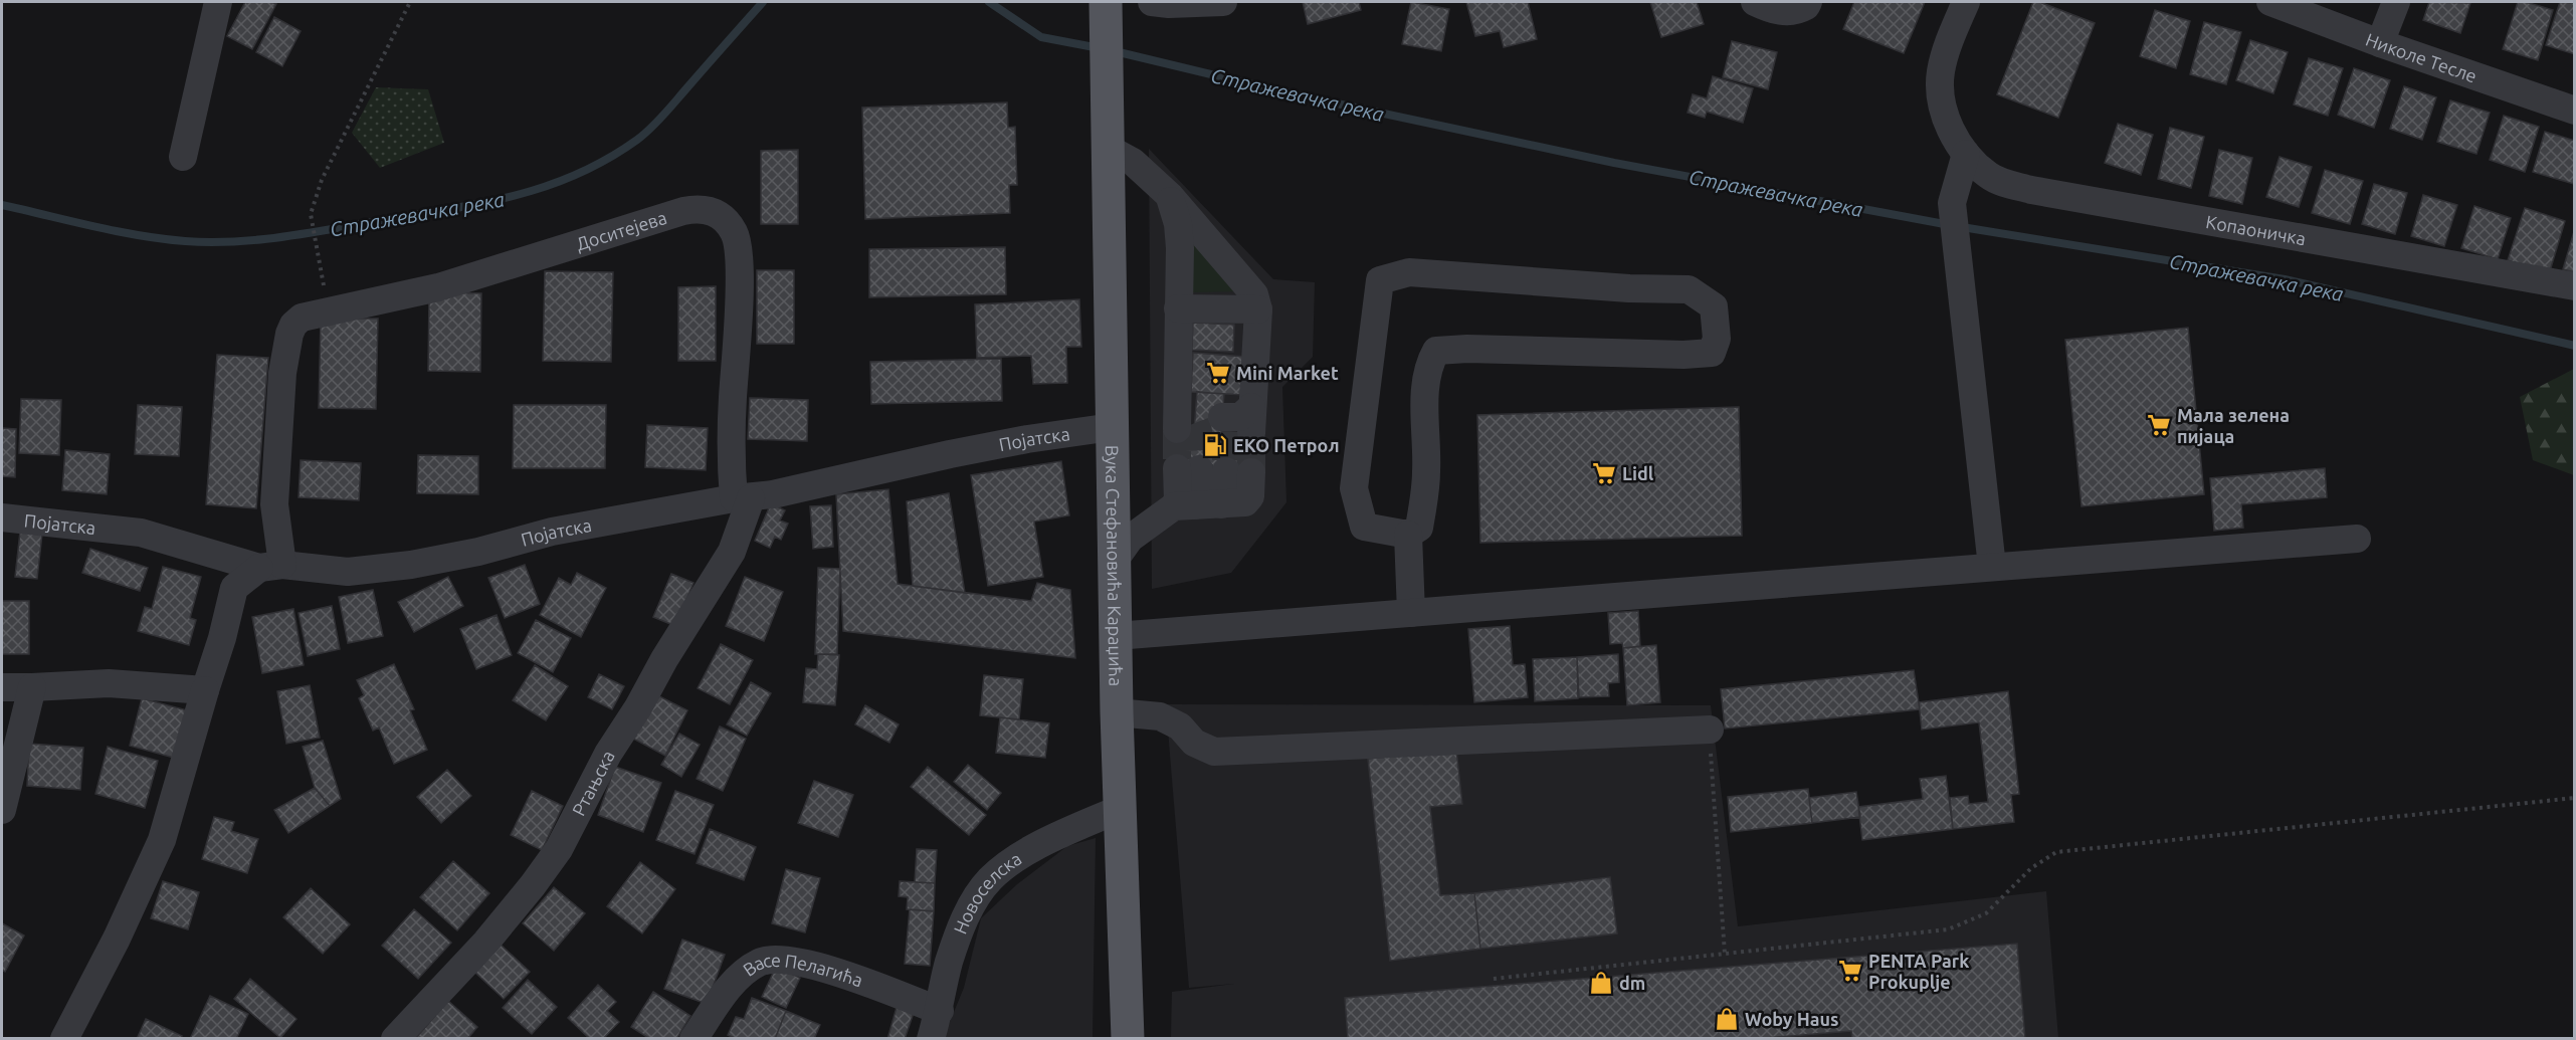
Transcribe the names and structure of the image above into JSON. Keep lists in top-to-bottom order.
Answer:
{
  "streets": {
    "main road": ["Вука Стефановића Караџића"],
    "street": [
      "Николе Тесле",
      "Доситејева",
      "Копаоничка",
      "Појатска",
      "Ртањска",
      "Новоселска",
      "Васе Пелагића"
    ]
  },
  "crossings": [
    ["Доситејева", "Појатска"],
    ["Доситејева", "Ртањска"],
    ["Појатска", "Вука Стефановића Караџића"],
    ["Појатска", "Ртањска"],
    ["Вука Стефановића Караџића", "Новоселска"],
    ["Новоселска", "Васе Пелагића"]
  ],
  "water": ["Стражевачка река"],
  "places": {
    "supermarket": [
      "Mini Market",
      "Мала зелена пијаца",
      "Lidl",
      "PENTA Park Prokuplje"
    ],
    "fuel station": ["ЕКО Петрол"],
    "shop": ["dm", "Woby Haus"]
  }
}
